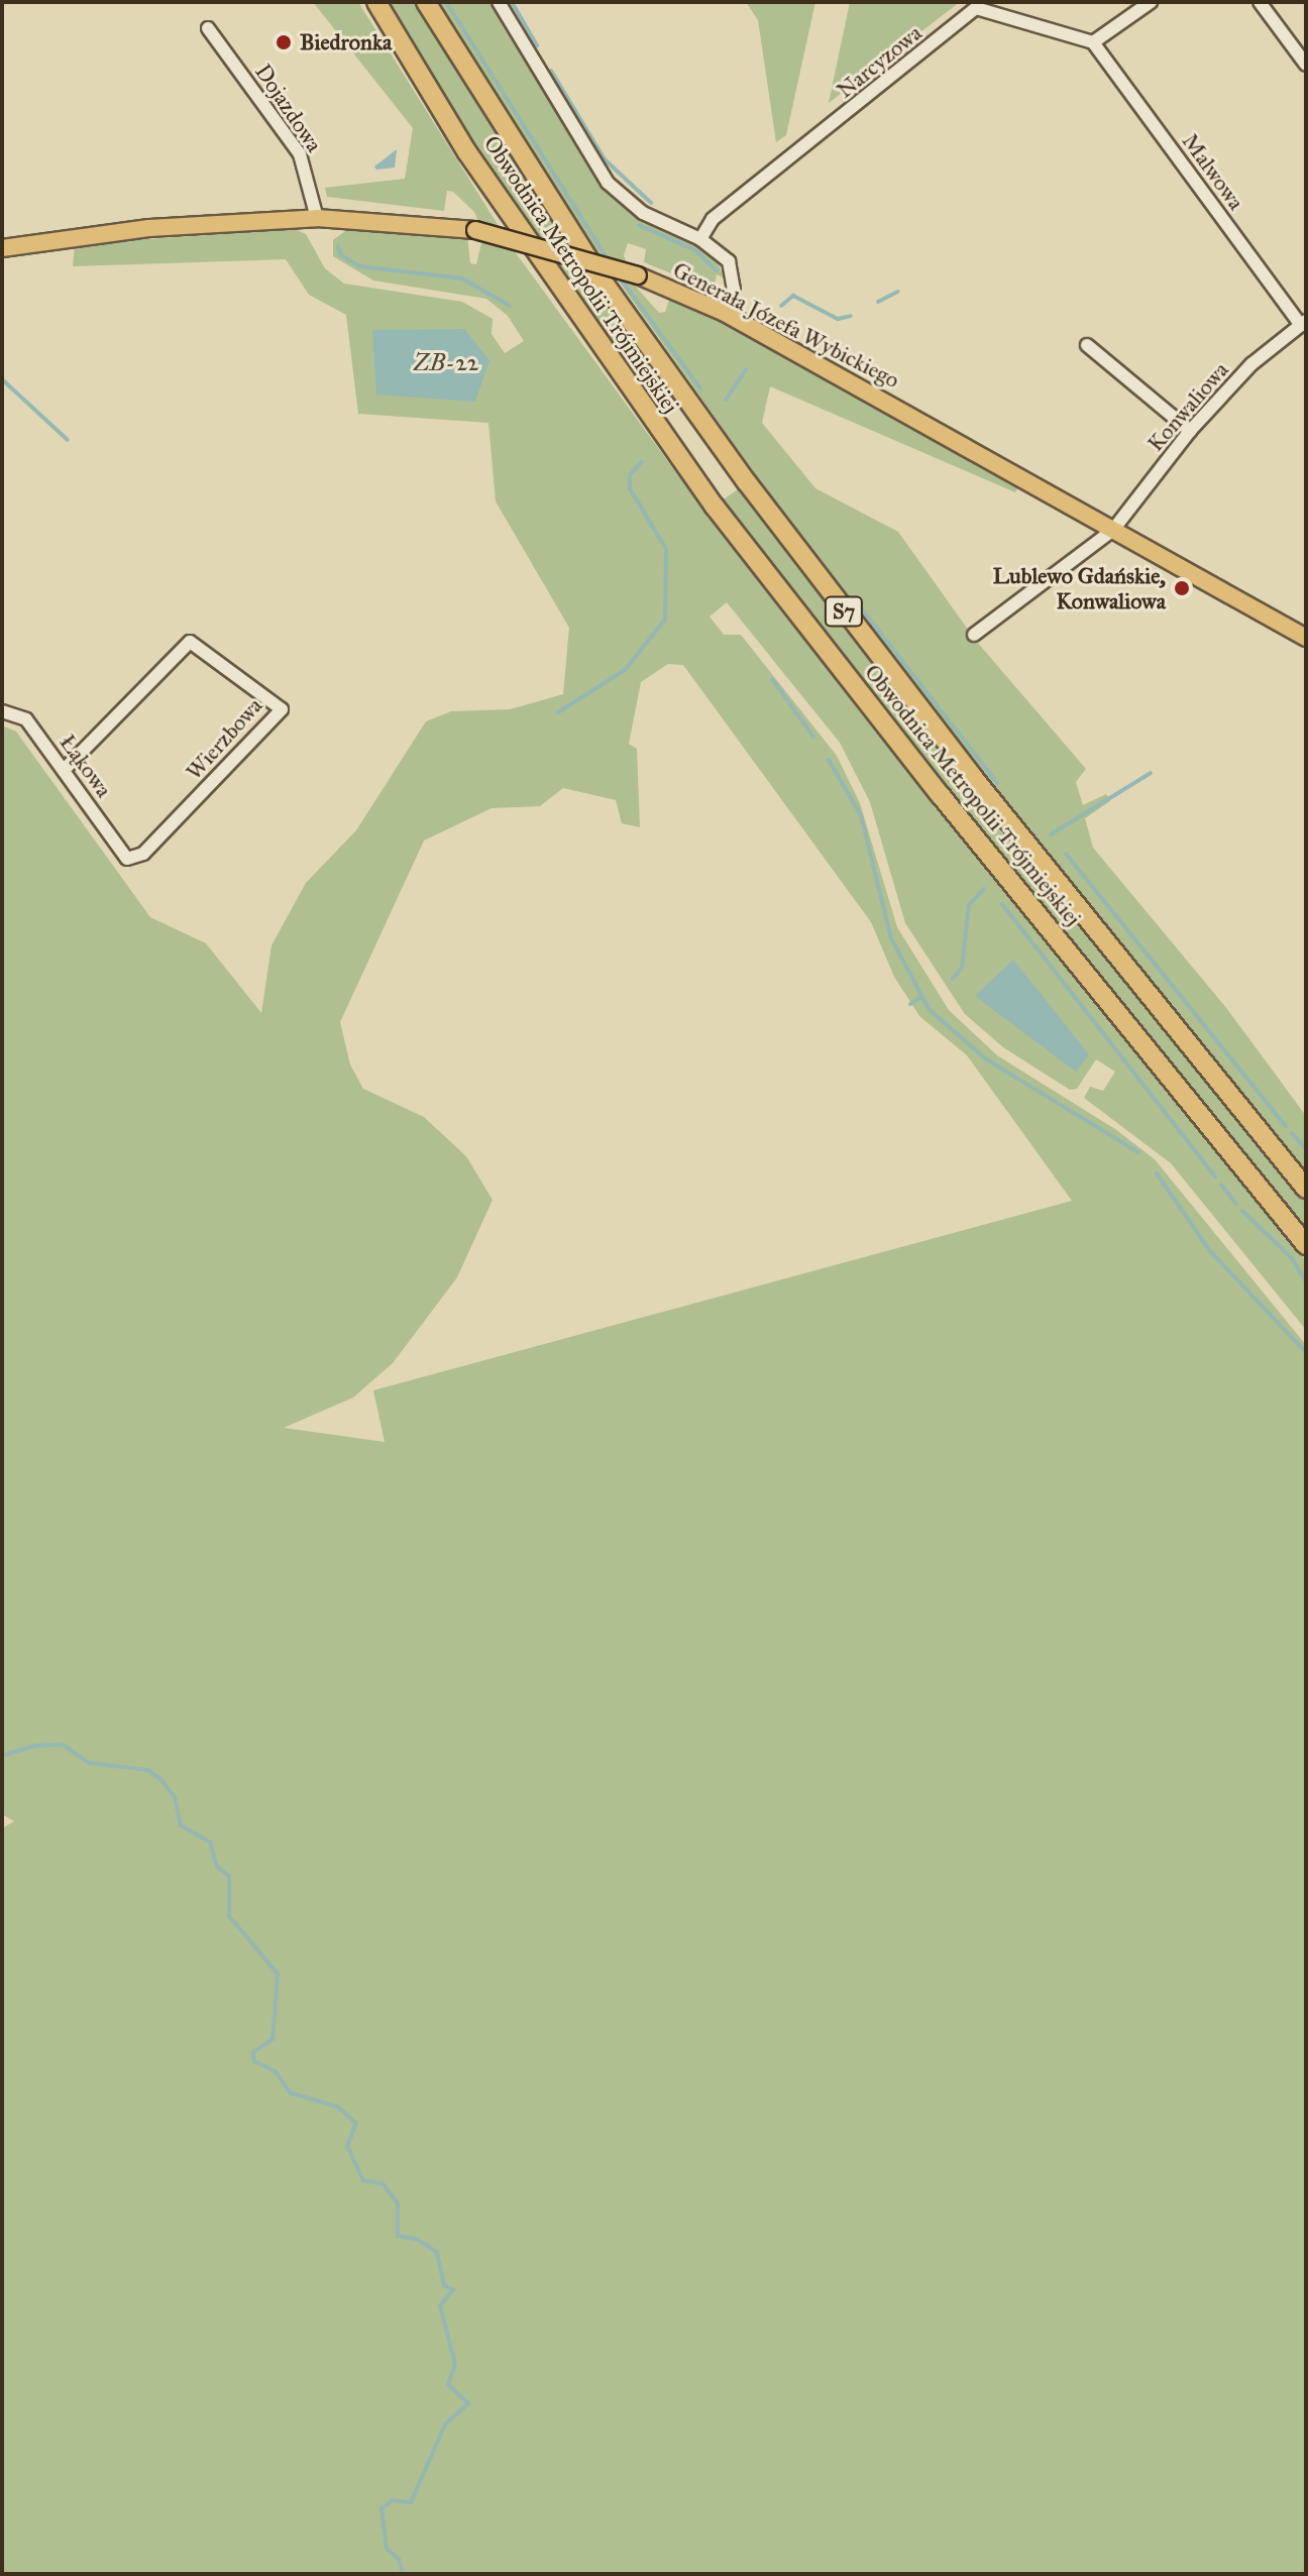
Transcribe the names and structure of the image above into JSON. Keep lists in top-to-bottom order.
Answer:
{
  "streets": {
    "highway": ["Obwodnica Metropolii Trójmiejskiej", "S7"],
    "main road": ["Generała Józefa Wybickiego"],
    "street": [
      "Narcyzowa",
      "Dojazdowa",
      "Malwowa",
      "Konwaliowa",
      "Wierzbowa",
      "Łąkowa"
    ]
  },
  "crossings": [
    ["Narcyzowa", "Malwowa"],
    ["Dojazdowa", "Generała Józefa Wybickiego"],
    ["Malwowa", "Konwaliowa"],
    ["Generała Józefa Wybickiego", "Konwaliowa"],
    ["Wierzbowa", "Łąkowa"]
  ],
  "water": ["ZB-22"],
  "places": ["Biedronka", "Lublewo Gdańskie, Konwaliowa"]
}
